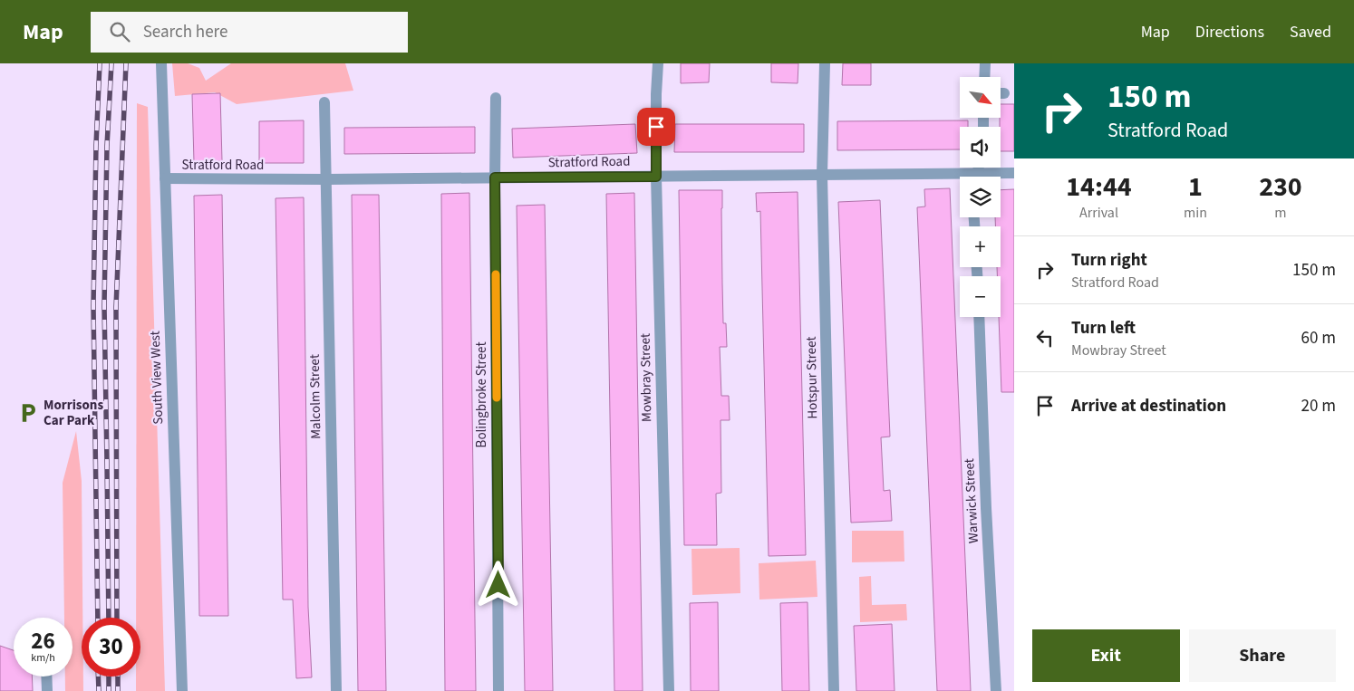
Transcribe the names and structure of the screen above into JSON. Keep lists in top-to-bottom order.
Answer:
{
  "streets": {
    "street": [
      "Stratford Road",
      "South View West",
      "Mowbray Street",
      "Hotspur Street",
      "Bolingbroke Street",
      "Malcolm Street",
      "Warwick Street"
    ]
  },
  "crossings": [
    ["Stratford Road", "South View West"],
    ["Stratford Road", "Mowbray Street"],
    ["Stratford Road", "Hotspur Street"],
    ["Stratford Road", "Bolingbroke Street"],
    ["Stratford Road", "Malcolm Street"]
  ],
  "places": {
    "parking": ["Morrisons Car Park"]
  },
  "north": "bottom right",
  "page": {
    "header": "Map",
    "search": "Search here",
    "nav": ["Map", "Directions", "Saved"],
    "turn": ["150 m", "Stratford Road"],
    "map_buttons": ["+", "−"],
    "eta": [
      "14:44",
      "Arrival",
      "1",
      "min",
      "230",
      "m"
    ],
    "list": [
      {
        "name": "Turn right",
        "note": "Stratford Road",
        "value": "150 m"
      },
      {
        "name": "Turn left",
        "note": "Mowbray Street",
        "value": "60 m"
      },
      {
        "name": "Arrive at destination",
        "value": "20 m"
      }
    ],
    "speed": "26 km/h",
    "limit": "30",
    "buttons": ["Exit", "Share"]
  }
}
